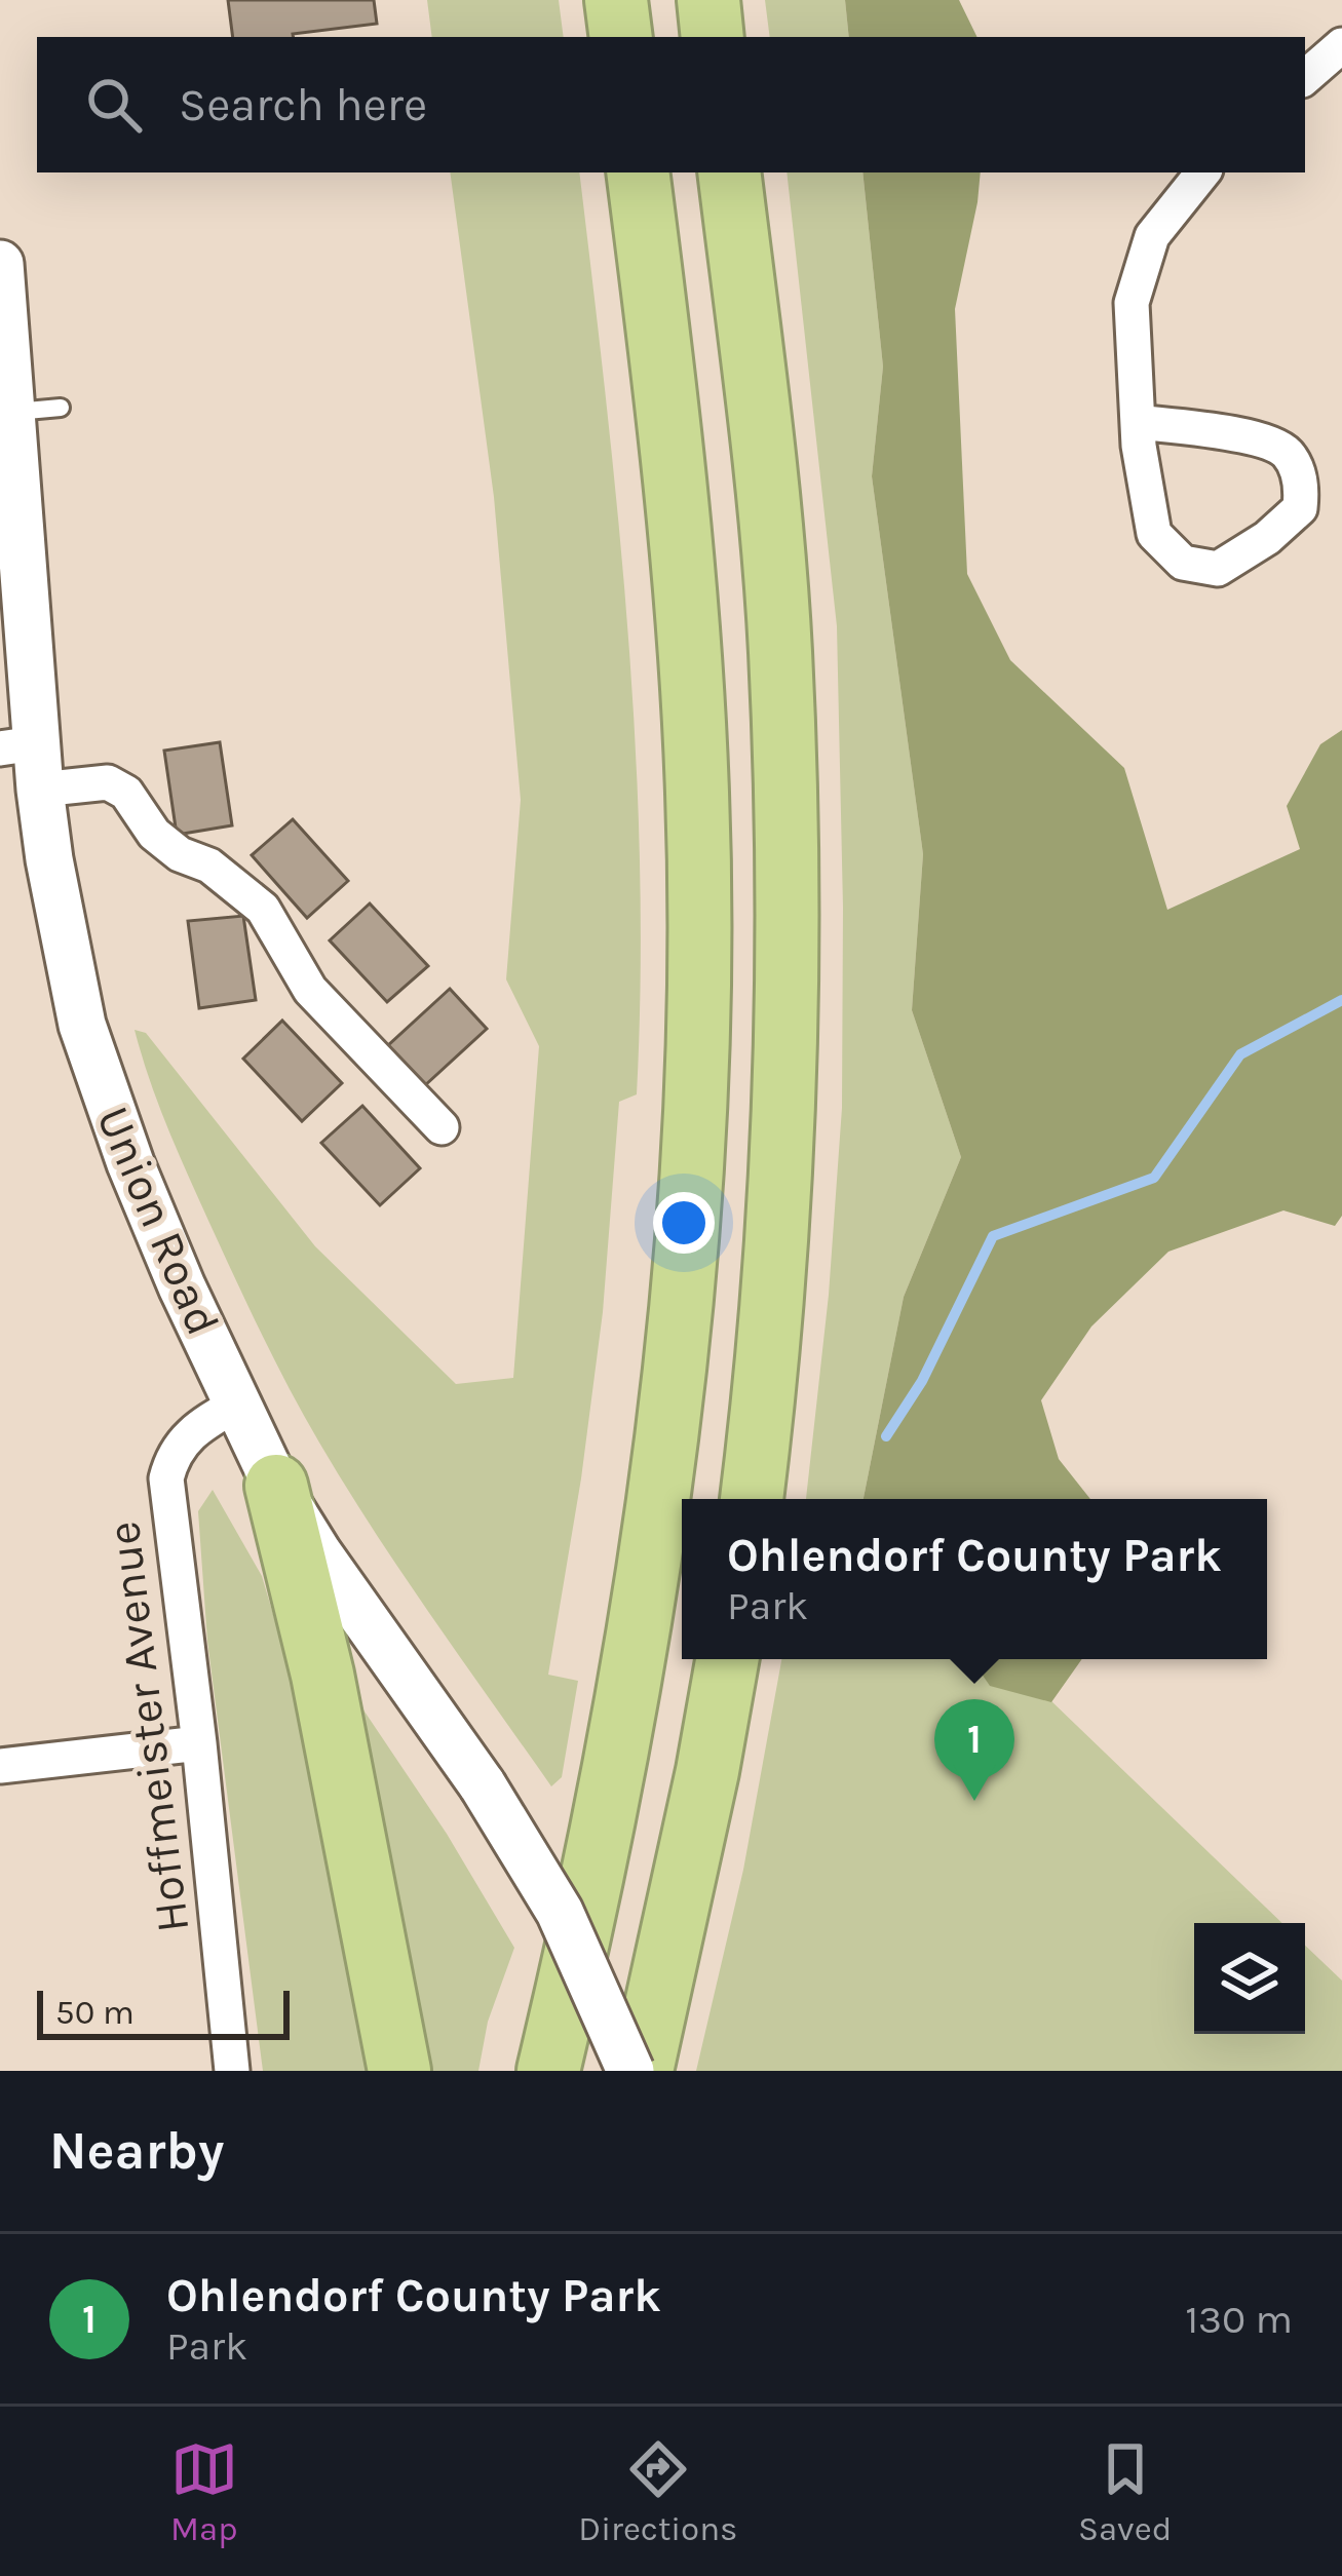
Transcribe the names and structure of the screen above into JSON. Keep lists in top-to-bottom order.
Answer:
{
  "streets": {
    "main road": ["Union Road"],
    "street": ["Hoffmeister Avenue"]
  },
  "crossings": [
    ["Union Road", "Hoffmeister Avenue"]
  ],
  "scale_bar": "50 m",
  "page": {
    "search": "Search here",
    "popup": ["Ohlendorf County Park", "Park"],
    "pins": "1",
    "scale": "50 m",
    "heading": "Nearby",
    "list": [
      {
        "mark": "1",
        "name": "Ohlendorf County Park",
        "note": "Park",
        "value": "130 m"
      }
    ],
    "nav": ["Map", "Directions", "Saved"]
  }
}
